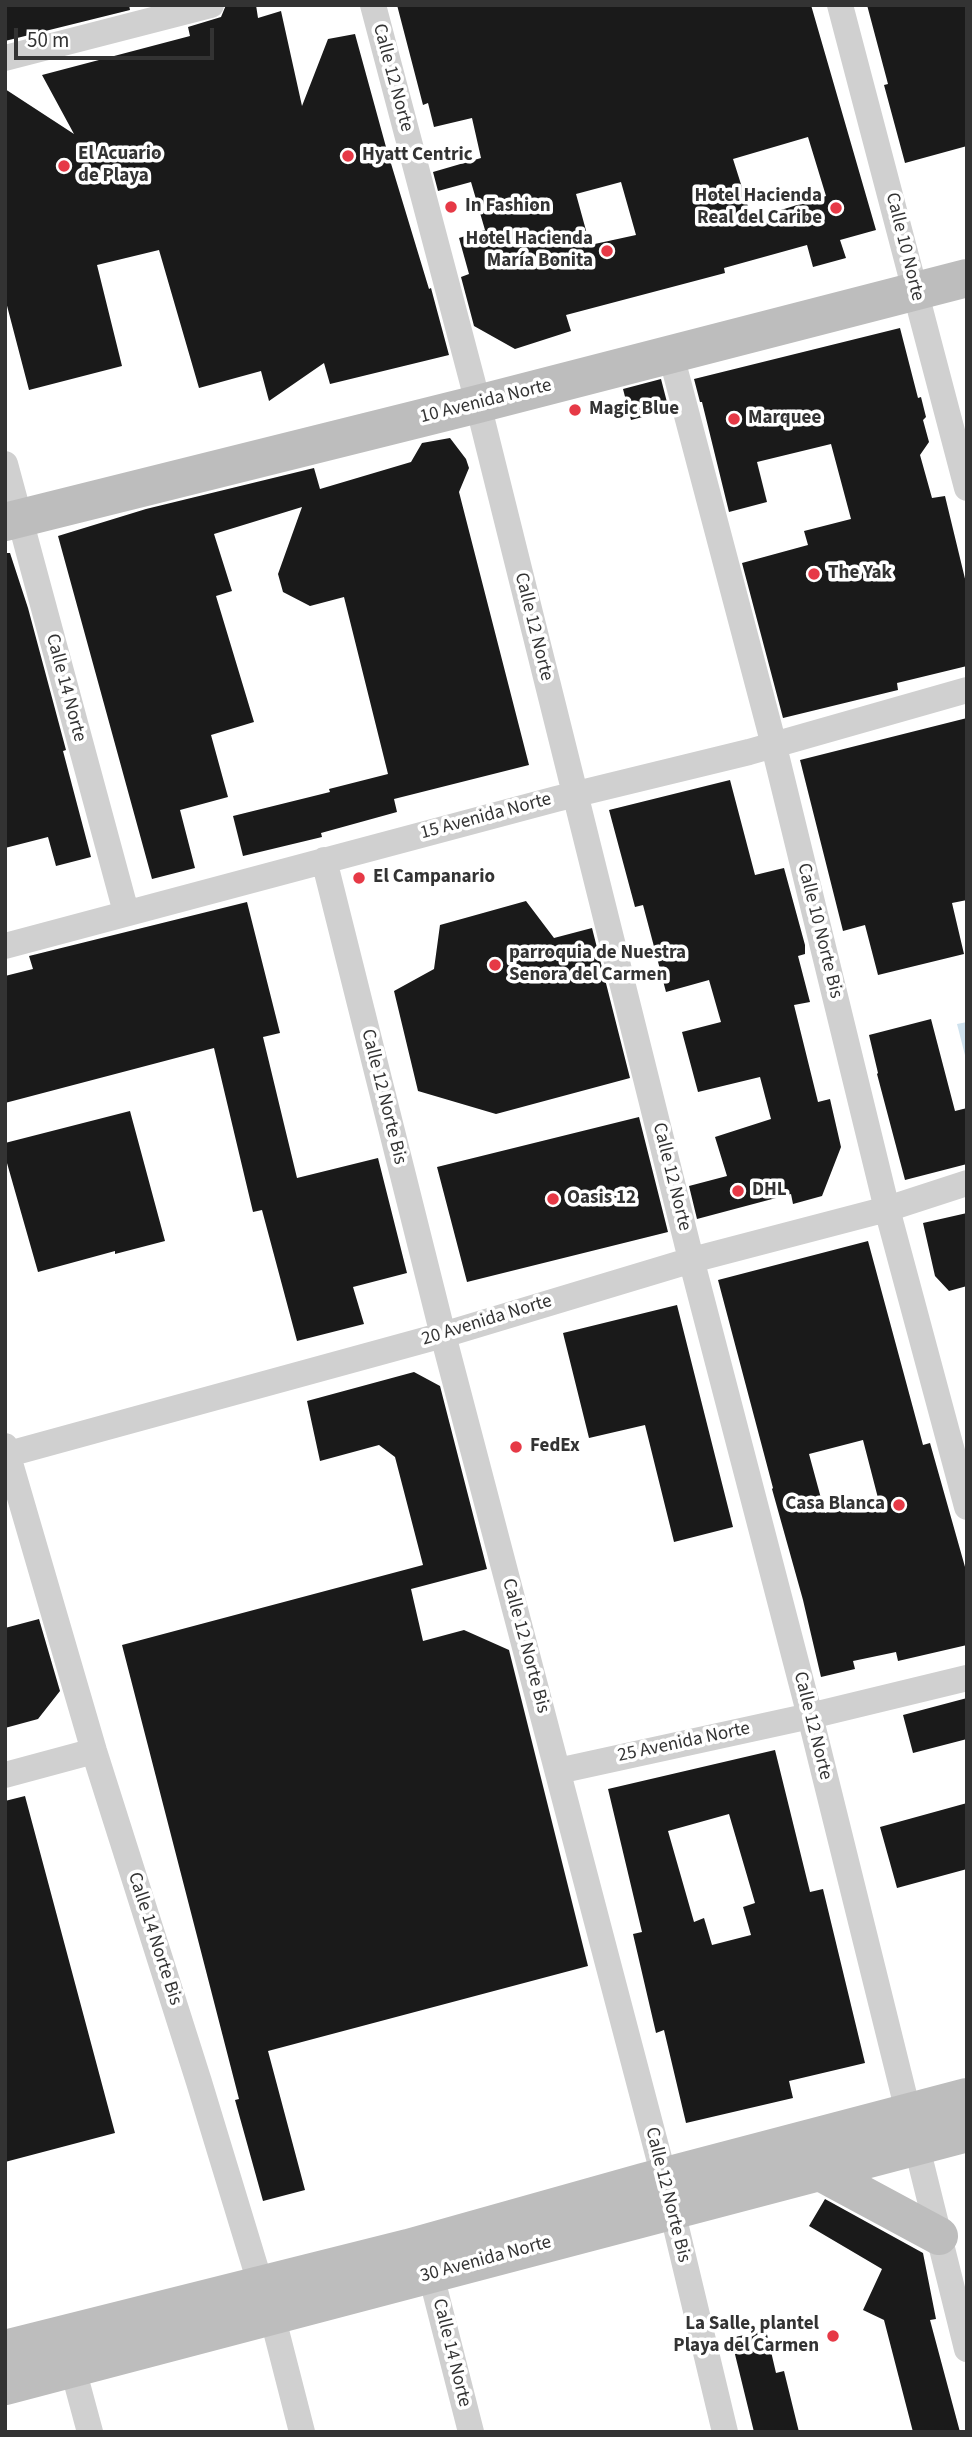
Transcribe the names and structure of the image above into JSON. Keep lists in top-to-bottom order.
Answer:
{
  "streets": {
    "street": [
      "Calle 12 Norte",
      "Calle 10 Norte",
      "10 Avenida Norte",
      "Calle 14 Norte",
      "15 Avenida Norte",
      "Calle 10 Norte Bis",
      "Calle 12 Norte Bis",
      "20 Avenida Norte",
      "25 Avenida Norte",
      "Calle 14 Norte Bis",
      "30 Avenida Norte"
    ]
  },
  "crossings": [
    ["Calle 12 Norte", "10 Avenida Norte"],
    ["Calle 12 Norte", "15 Avenida Norte"],
    ["Calle 12 Norte", "20 Avenida Norte"],
    ["Calle 12 Norte", "25 Avenida Norte"],
    ["Calle 12 Norte", "30 Avenida Norte"],
    ["Calle 10 Norte", "10 Avenida Norte"],
    ["10 Avenida Norte", "Calle 14 Norte"],
    ["10 Avenida Norte", "Calle 10 Norte Bis"],
    ["Calle 14 Norte", "15 Avenida Norte"],
    ["Calle 14 Norte", "30 Avenida Norte"],
    ["15 Avenida Norte", "Calle 10 Norte Bis"],
    ["15 Avenida Norte", "Calle 12 Norte Bis"],
    ["Calle 10 Norte Bis", "20 Avenida Norte"],
    ["Calle 12 Norte Bis", "20 Avenida Norte"],
    ["Calle 12 Norte Bis", "25 Avenida Norte"],
    ["Calle 12 Norte Bis", "30 Avenida Norte"],
    ["20 Avenida Norte", "Calle 14 Norte Bis"],
    ["Calle 14 Norte Bis", "30 Avenida Norte"]
  ],
  "places": [
    "Hyatt Centric",
    "El Acuario de Playa",
    "In Fashion",
    "Hotel Hacienda Real del Caribe",
    "Hotel Hacienda María Bonita",
    "Magic Blue",
    "Marquee",
    "The Yak",
    "El Campanario",
    "parroquia de Nuestra Senora del Carmen",
    "DHL",
    "Oasis 12",
    "FedEx",
    "Casa Blanca",
    "La Salle, plantel Playa del Carmen"
  ],
  "scale_bar": "50 m"
}
